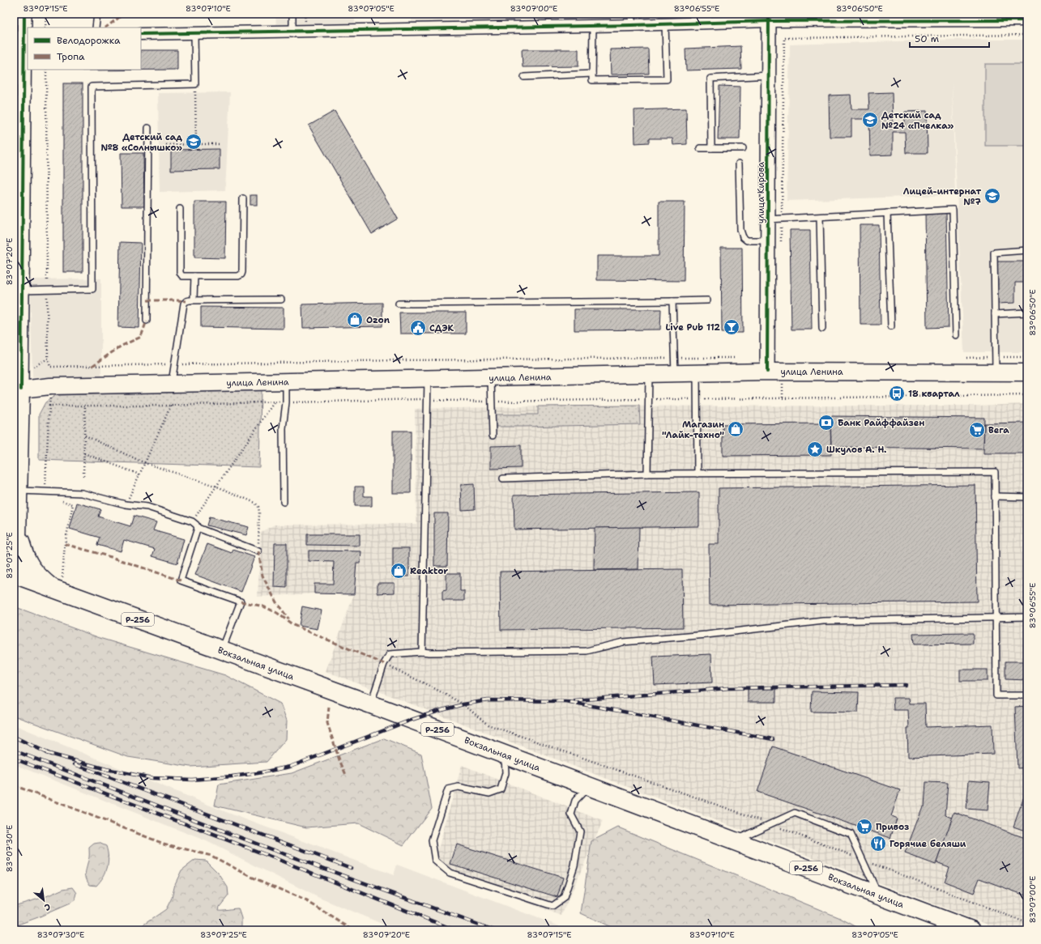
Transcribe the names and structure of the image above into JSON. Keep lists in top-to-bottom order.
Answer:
{
  "streets": {
    "highway": ["Р-256", "Вокзальная улица"],
    "main road": ["улица Ленина"],
    "street": ["улица Кирова"]
  },
  "crossings": [
    ["улица Кирова", "улица Ленина"]
  ],
  "places": {
    "school or university": ["Детский сад №24 «Пчелка»", "Детский сад №8 «Солнышко»", "Лицей-интернат №7"],
    "shop": ["Ozon", "Магазин \"Лайк-техно\"", "Reaktor"],
    "bar": ["Live Pub 112"],
    "public building": ["СДЭК"],
    "bus stop": ["18 квартал"],
    "bank": ["Банк Райффайзен"],
    "supermarket": ["Вега", "Привоз"],
    "place": ["Шкулов А. Н."],
    "restaurant": ["Горячие беляши"]
  },
  "legend": ["Велодорожка", "Тропа"],
  "scale_bar": "50 m",
  "north": "bottom right",
  "coordinates": [
    "83°07'15\"E",
    "83°07'10\"E",
    "83°07'05\"E",
    "83°07'00\"E",
    "83°06'55\"E",
    "83°06'50\"E",
    "83°07'20\"E",
    "83°07'25\"E",
    "83°07'30\"E"
  ]
}
